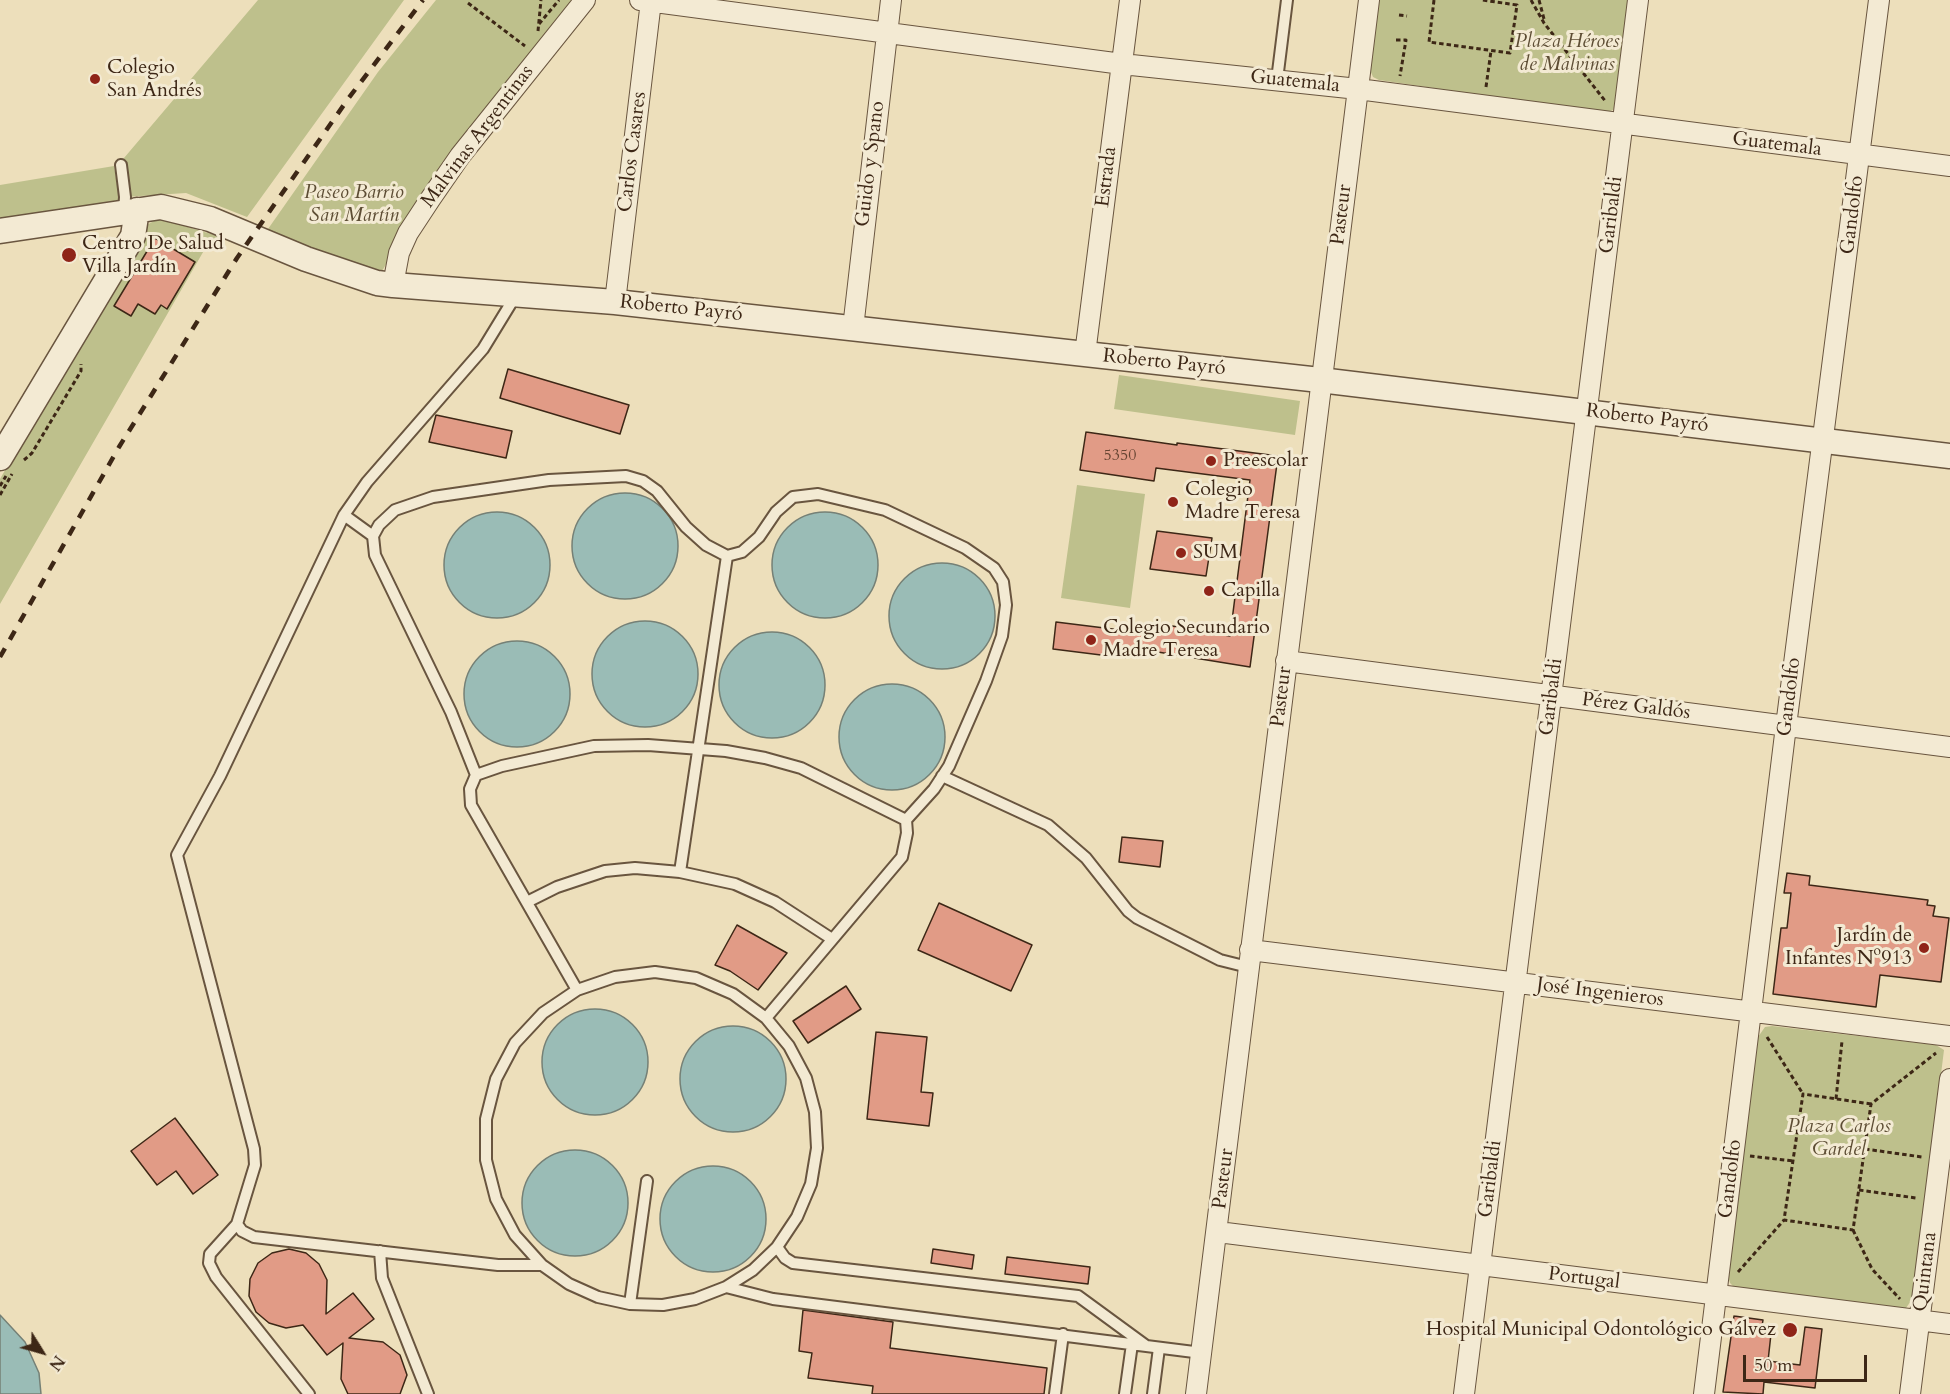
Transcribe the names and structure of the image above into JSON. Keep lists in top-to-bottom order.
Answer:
{
  "streets": {
    "street": [
      "Guatemala",
      "Malvinas Argentinas",
      "Carlos Casares",
      "Guido y Spano",
      "Estrada",
      "Pasteur",
      "Garibaldi",
      "Gandolfo",
      "Roberto Payró",
      "Pérez Galdós",
      "José Ingenieros",
      "Quintana",
      "Portugal"
    ]
  },
  "crossings": [
    ["Guatemala", "Carlos Casares"],
    ["Guatemala", "Guido y Spano"],
    ["Guatemala", "Estrada"],
    ["Guatemala", "Pasteur"],
    ["Guatemala", "Garibaldi"],
    ["Guatemala", "Gandolfo"],
    ["Malvinas Argentinas", "Roberto Payró"],
    ["Carlos Casares", "Roberto Payró"],
    ["Guido y Spano", "Roberto Payró"],
    ["Estrada", "Roberto Payró"],
    ["Pasteur", "Roberto Payró"],
    ["Pasteur", "Pérez Galdós"],
    ["Pasteur", "José Ingenieros"],
    ["Pasteur", "Portugal"],
    ["Garibaldi", "Roberto Payró"],
    ["Garibaldi", "Pérez Galdós"],
    ["Garibaldi", "José Ingenieros"],
    ["Garibaldi", "Portugal"],
    ["Gandolfo", "Roberto Payró"],
    ["Gandolfo", "Pérez Galdós"],
    ["Gandolfo", "José Ingenieros"],
    ["Gandolfo", "Portugal"],
    ["Quintana", "Portugal"]
  ],
  "parks": ["Plaza Héroes de Malvinas", "Paseo Barrio San Martín", "Plaza Carlos Gardel"],
  "places": [
    "Colegio San Andrés",
    "Centro De Salud Villa Jardín",
    "Preescolar",
    "Colegio Madre Teresa",
    "SUM",
    "Capilla",
    "Colegio Secundario Madre Teresa",
    "Jardín de Infantes Nº913",
    "Hospital Municipal Odontológico Gálvez"
  ],
  "house_numbers": ["5350"],
  "scale_bar": "50 m",
  "north": "bottom right"
}
